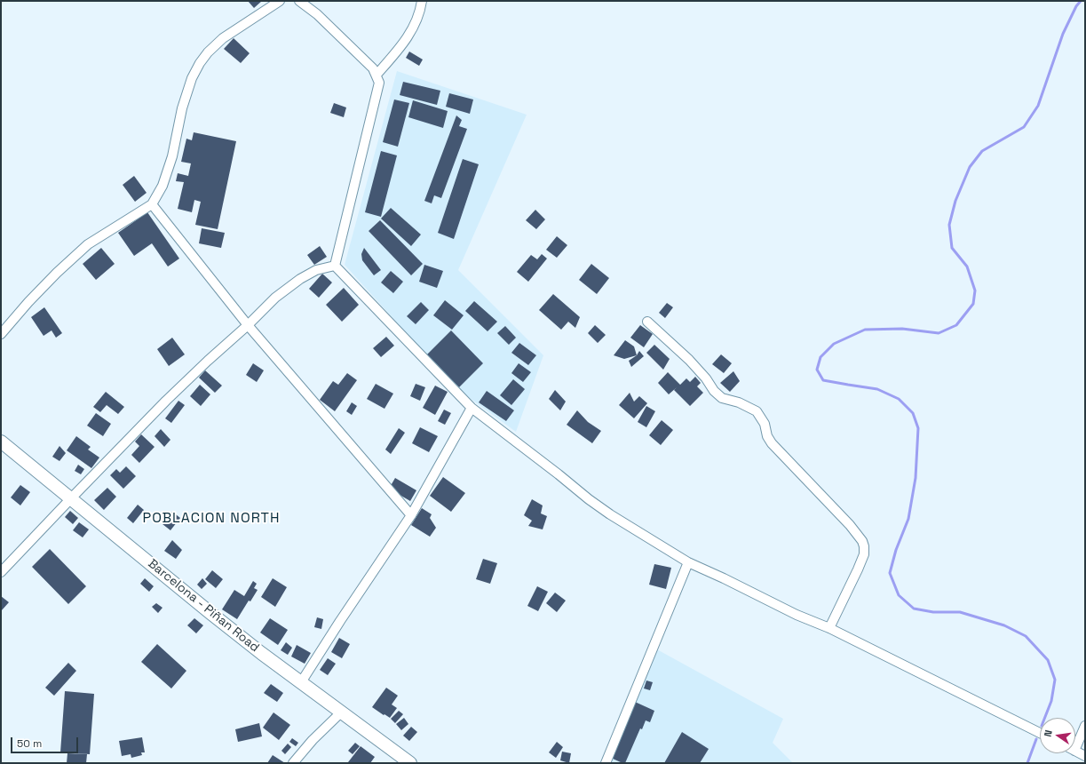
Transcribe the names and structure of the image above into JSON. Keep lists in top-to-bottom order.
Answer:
{
  "streets": {
    "main road": ["Barcelona - Piñan Road"]
  },
  "districts": ["POBLACION NORTH"],
  "scale_bar": "50 m",
  "north": "left"
}
